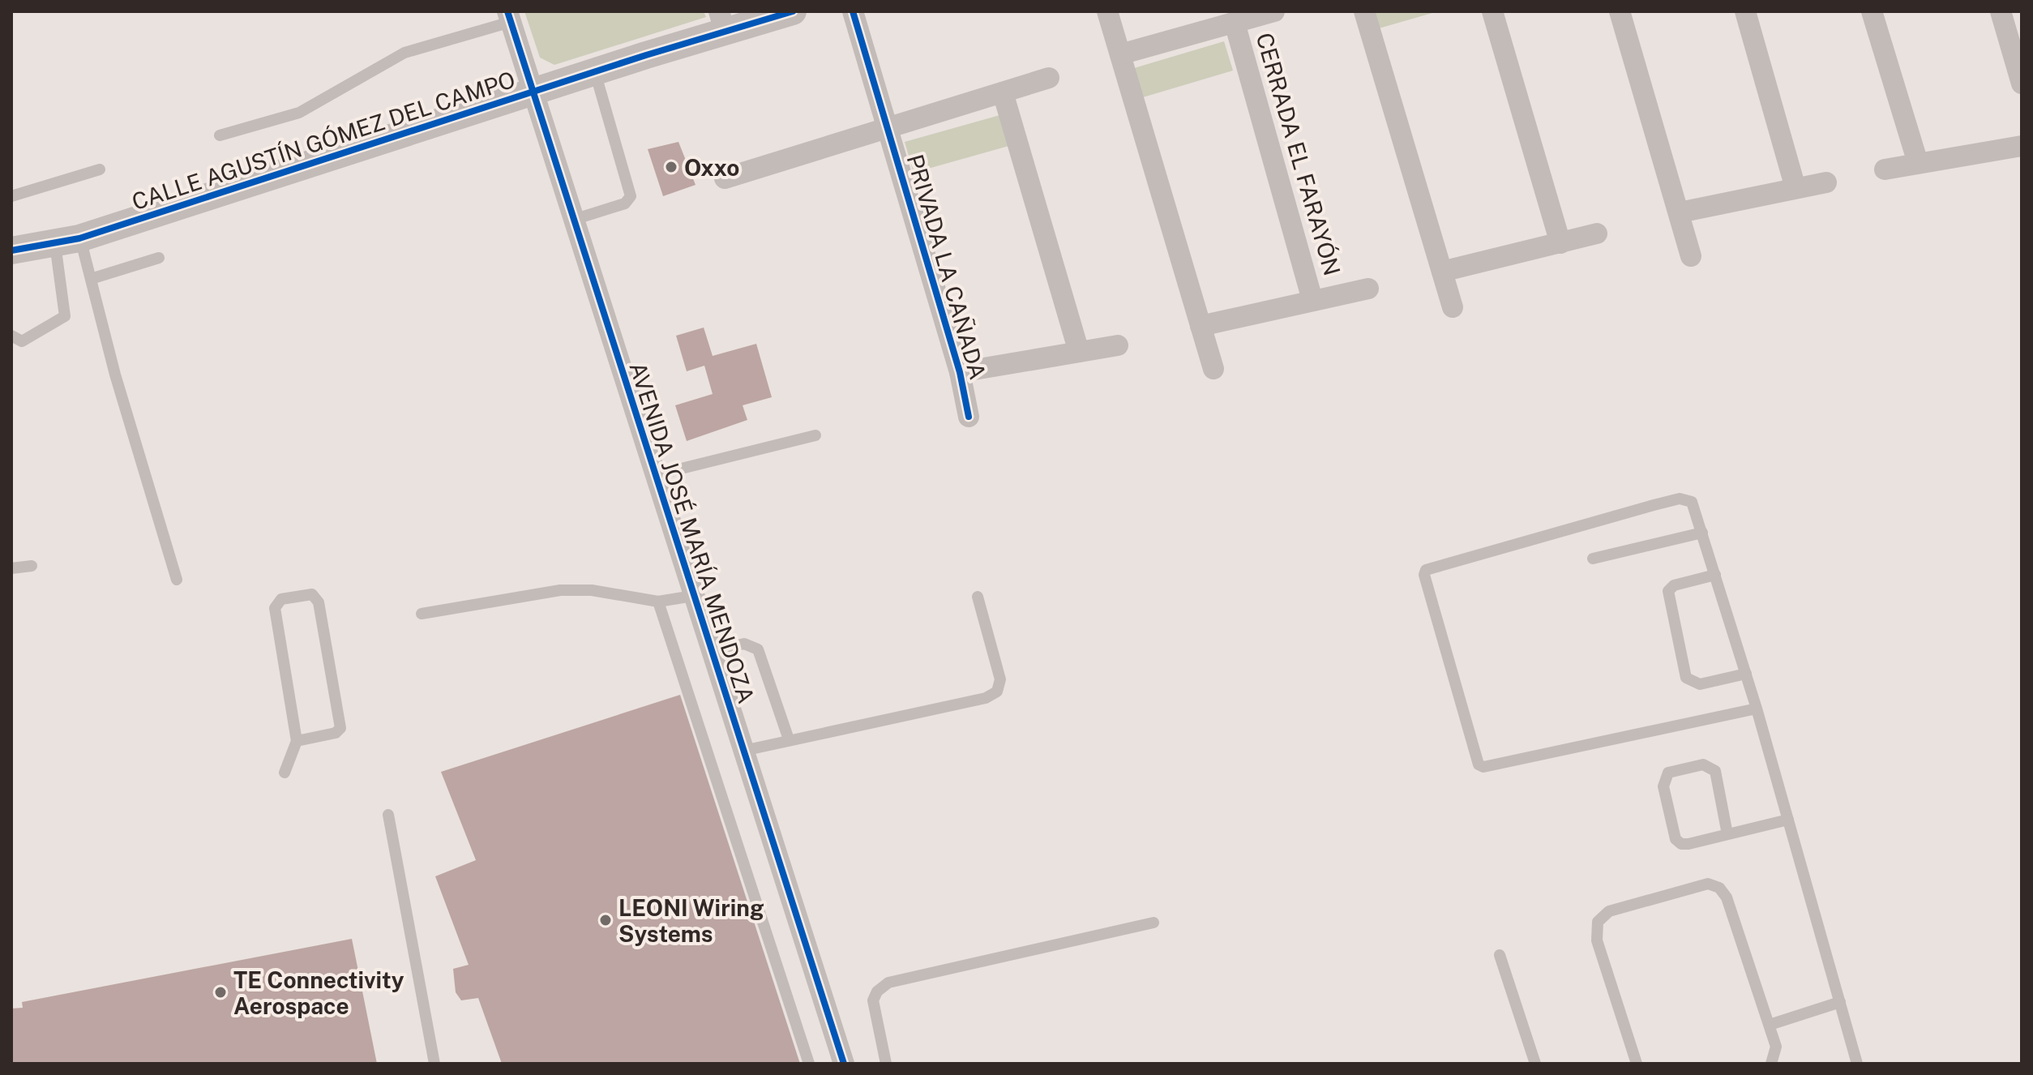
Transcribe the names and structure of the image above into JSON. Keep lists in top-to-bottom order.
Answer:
{
  "streets": {
    "street": [
      "CALLE AGUSTÍN GÓMEZ DEL CAMPO",
      "CERRADA EL FARAYÓN",
      "PRIVADA LA CAÑADA",
      "AVENIDA JOSÉ MARÍA MENDOZA"
    ]
  },
  "crossings": [
    ["CALLE AGUSTÍN GÓMEZ DEL CAMPO", "AVENIDA JOSÉ MARÍA MENDOZA"]
  ],
  "places": ["Oxxo", "LEONI Wiring Systems", "TE Connectivity Aerospace"]
}
